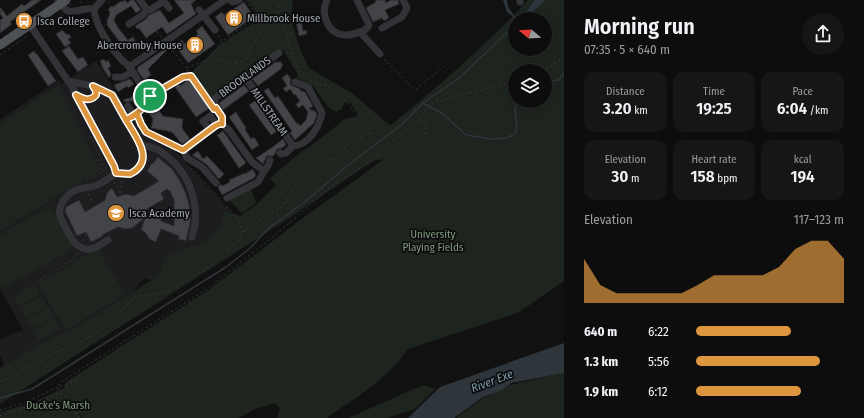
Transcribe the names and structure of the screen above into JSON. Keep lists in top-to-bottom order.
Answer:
{
  "streets": {
    "street": ["BROOKLANDS", "MILLSTREAM"]
  },
  "crossings": [
    ["BROOKLANDS", "MILLSTREAM"]
  ],
  "water": ["River Exe"],
  "parks": ["University Playing Fields", "Ducke's Marsh"],
  "places": {
    "building": ["Millbrook House", "Abercromby House"],
    "bus stop": ["Isca College"],
    "school or university": ["Isca Academy"]
  },
  "north": "left",
  "page": {
    "heading": ["Morning run", "07:35 · 5 × 640 m"],
    "stats": [
      ["Distance", "3.20 km"],
      ["Time", "19:25"],
      ["Pace", "6:04 /km"],
      ["Elevation", "30 m"],
      ["Heart rate", "158 bpm"],
      ["kcal", "194"]
    ],
    "chart": ["Elevation", "117–123 m"],
    "list": [
      {
        "name": "640 m",
        "note": "6:22"
      },
      {
        "name": "1.3 km",
        "note": "5:56"
      },
      {
        "name": "1.9 km",
        "note": "6:12"
      }
    ]
  }
}
